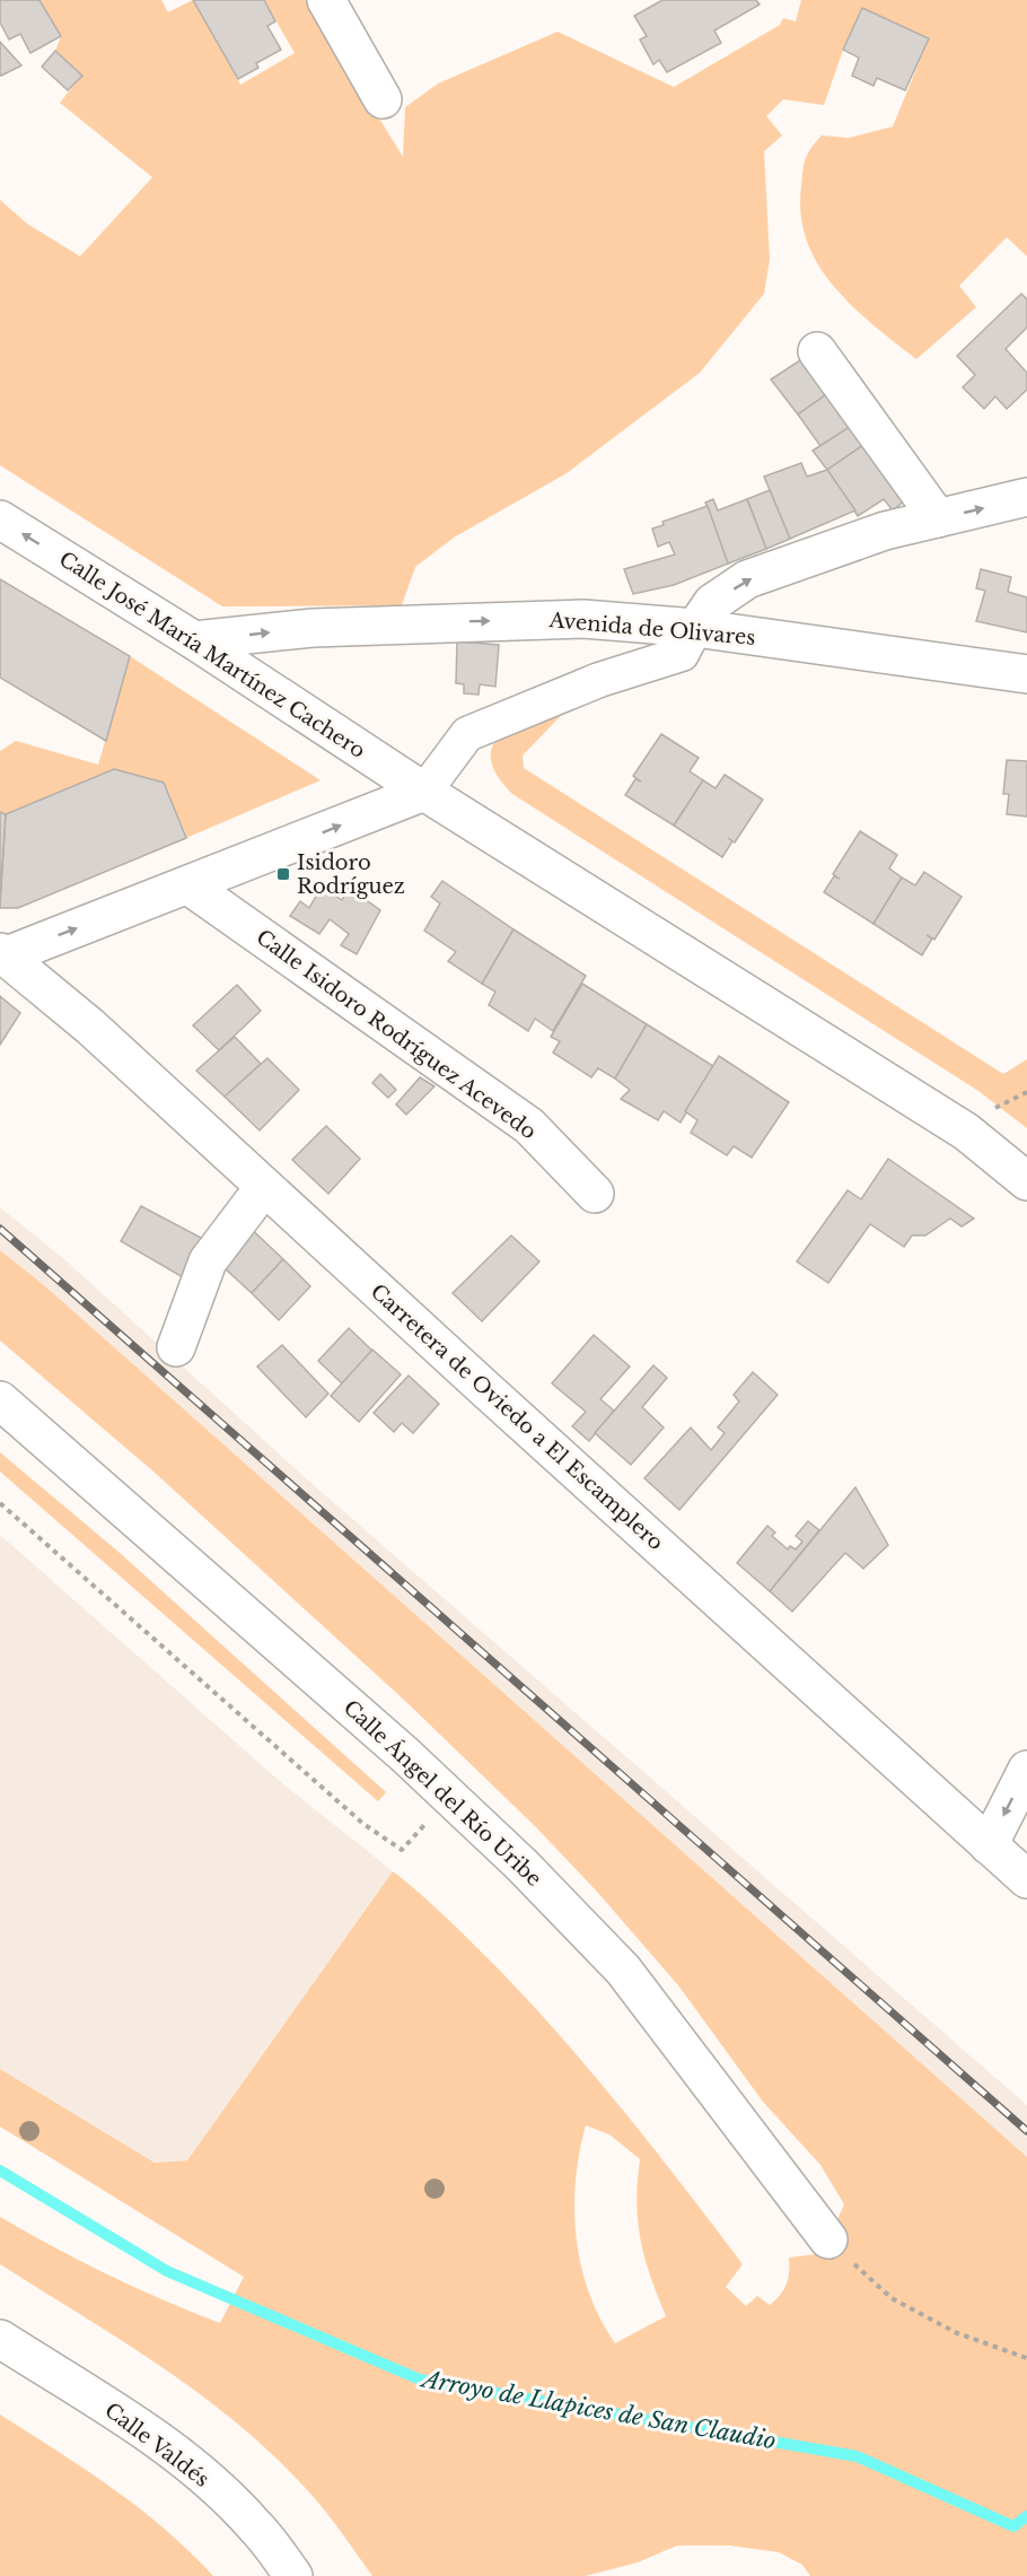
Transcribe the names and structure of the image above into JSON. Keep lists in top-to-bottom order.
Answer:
{
  "streets": {
    "street": [
      "Avenida de Olivares",
      "Calle José María Martínez Cachero",
      "Calle Isidoro Rodríguez Acevedo",
      "Carretera de Oviedo a El Escamplero",
      "Calle Ángel del Río Uribe",
      "Calle Valdés"
    ]
  },
  "crossings": [
    ["Avenida de Olivares", "Calle José María Martínez Cachero"]
  ],
  "water": ["Arroyo de Llapices de San Claudio"],
  "places": {
    "transit": ["Isidoro Rodríguez"]
  }
}
